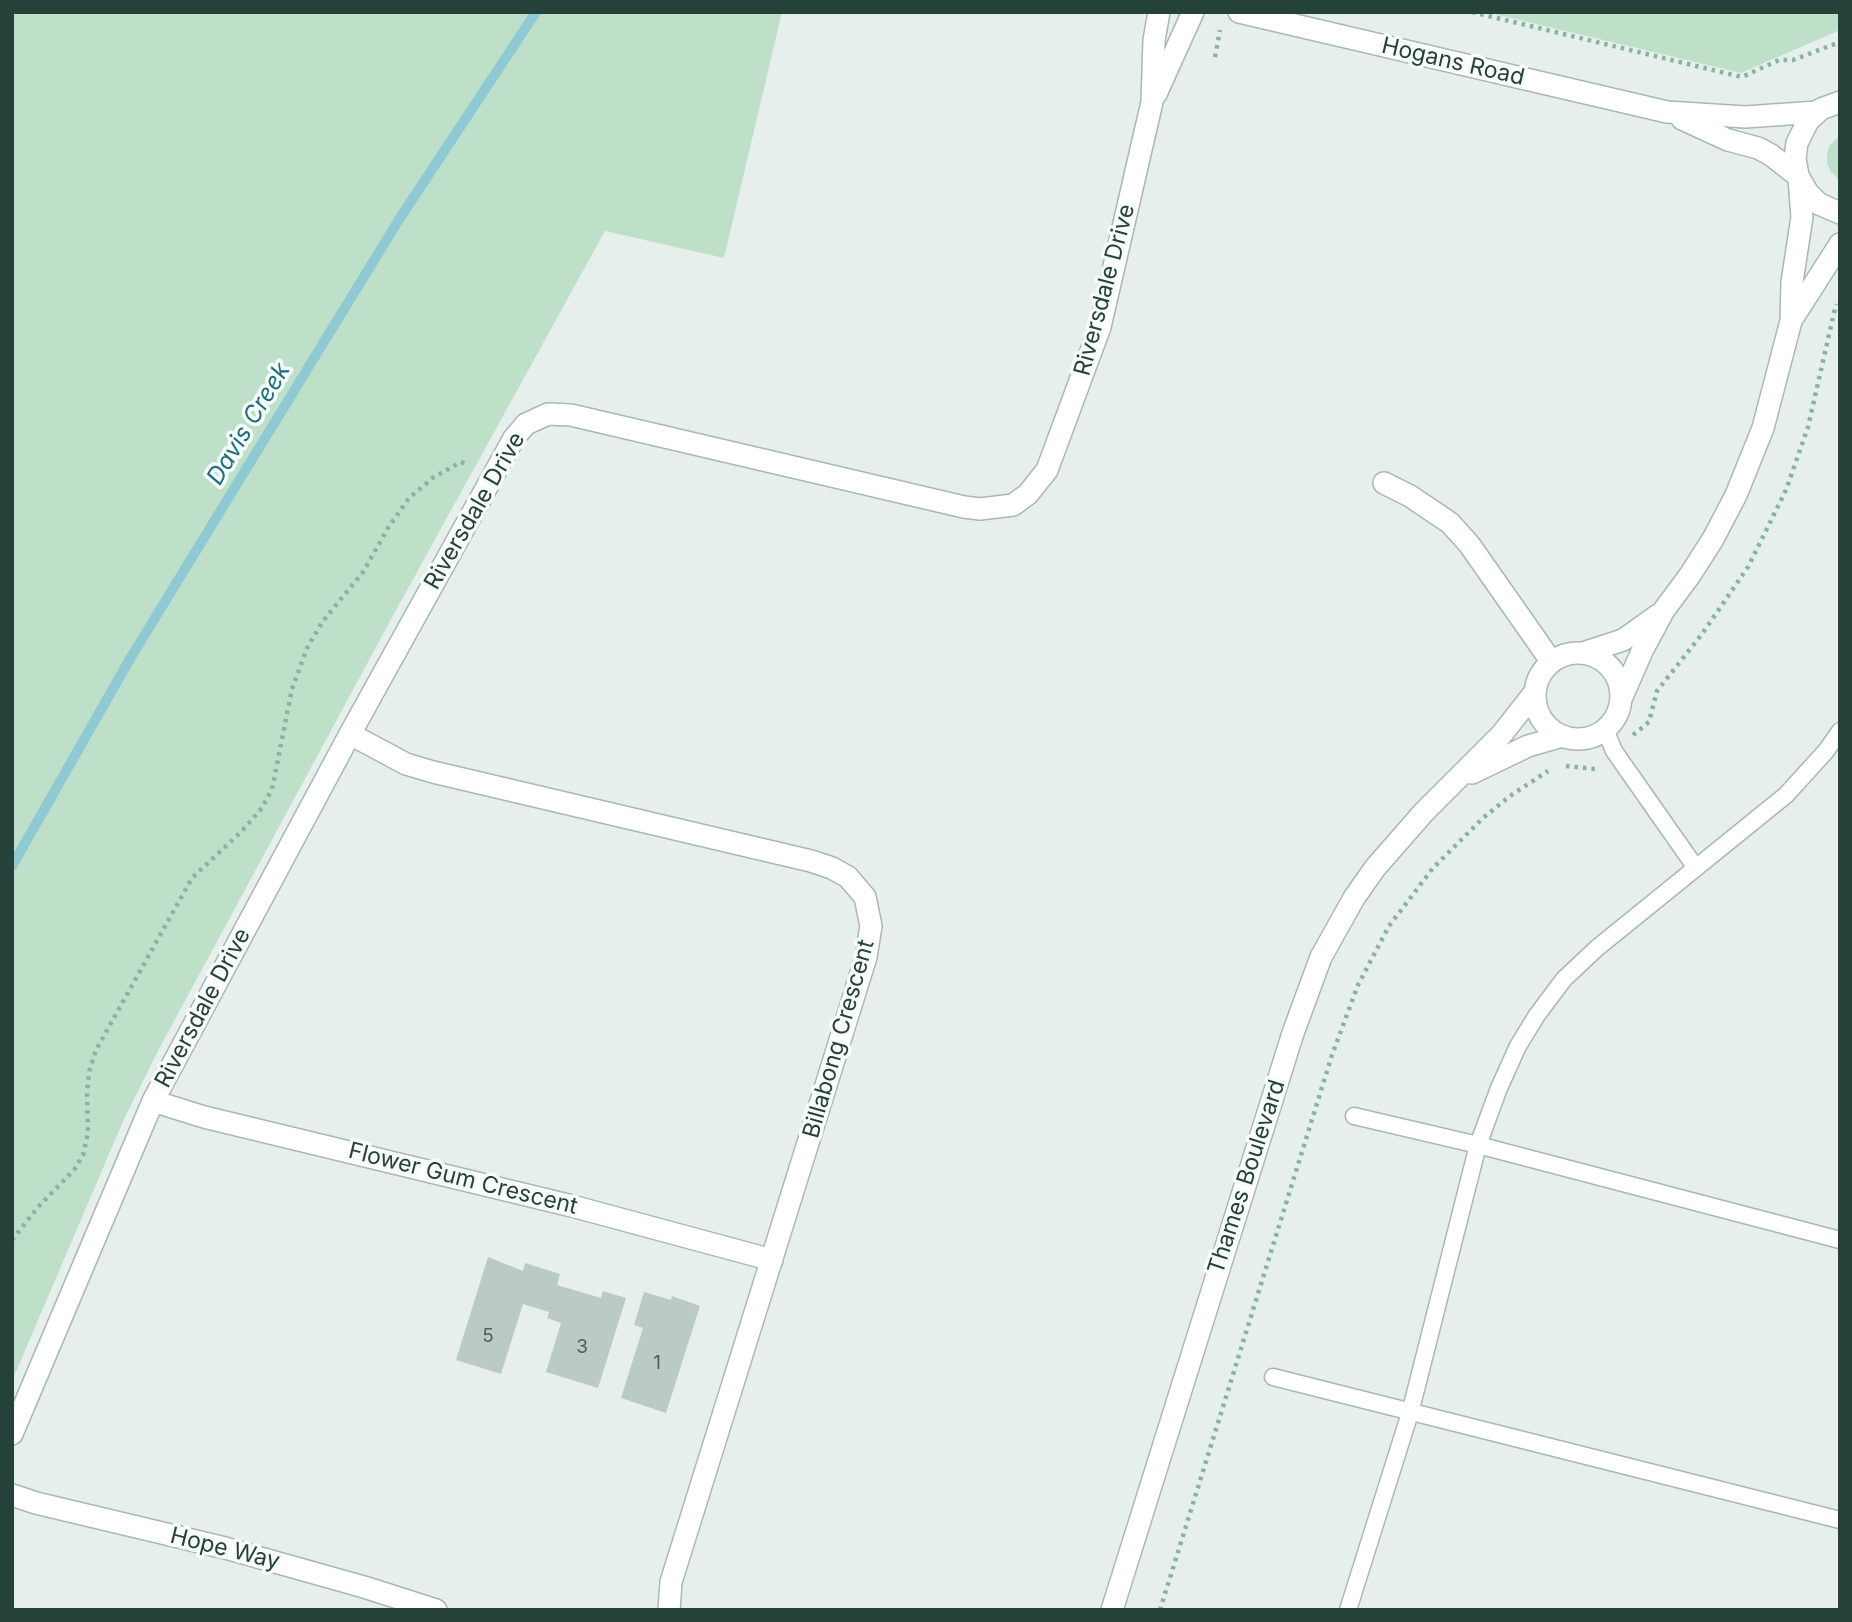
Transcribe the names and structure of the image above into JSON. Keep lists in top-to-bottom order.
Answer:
{
  "streets": {
    "street": [
      "Hogans Road",
      "Riversdale Drive",
      "Billabong Crescent",
      "Thames Boulevard",
      "Flower Gum Crescent",
      "Hope Way"
    ]
  },
  "crossings": [
    ["Riversdale Drive", "Billabong Crescent"],
    ["Riversdale Drive", "Flower Gum Crescent"],
    ["Billabong Crescent", "Flower Gum Crescent"]
  ],
  "water": ["Davis Creek"],
  "house_numbers": ["5", "3", "1"]
}
